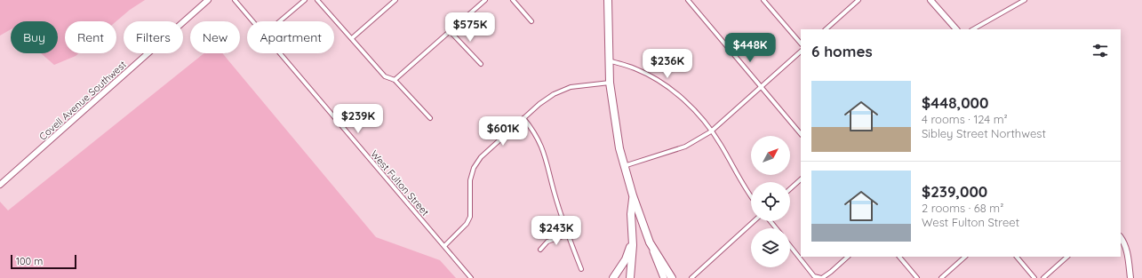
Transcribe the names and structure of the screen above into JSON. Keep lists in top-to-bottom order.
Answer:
{
  "streets": {
    "street": ["Covell Avenue Southwest", "West Fulton Street"]
  },
  "scale_bar": "100 m",
  "north": "top right",
  "page": {
    "price": [
      "$575K",
      "$448K",
      "$236K",
      "$239K",
      "$601K",
      "$243K"
    ],
    "chip": [
      "Buy",
      "Rent",
      "Filters",
      "New",
      "Apartment"
    ],
    "heading": "6 homes",
    "list": [
      {
        "name": "$448,000",
        "note": "4 rooms · 124 m² · Sibley Street Northwest"
      },
      {
        "name": "$239,000",
        "note": "2 rooms · 68 m² · West Fulton Street"
      }
    ],
    "scale": "100 m"
  }
}
